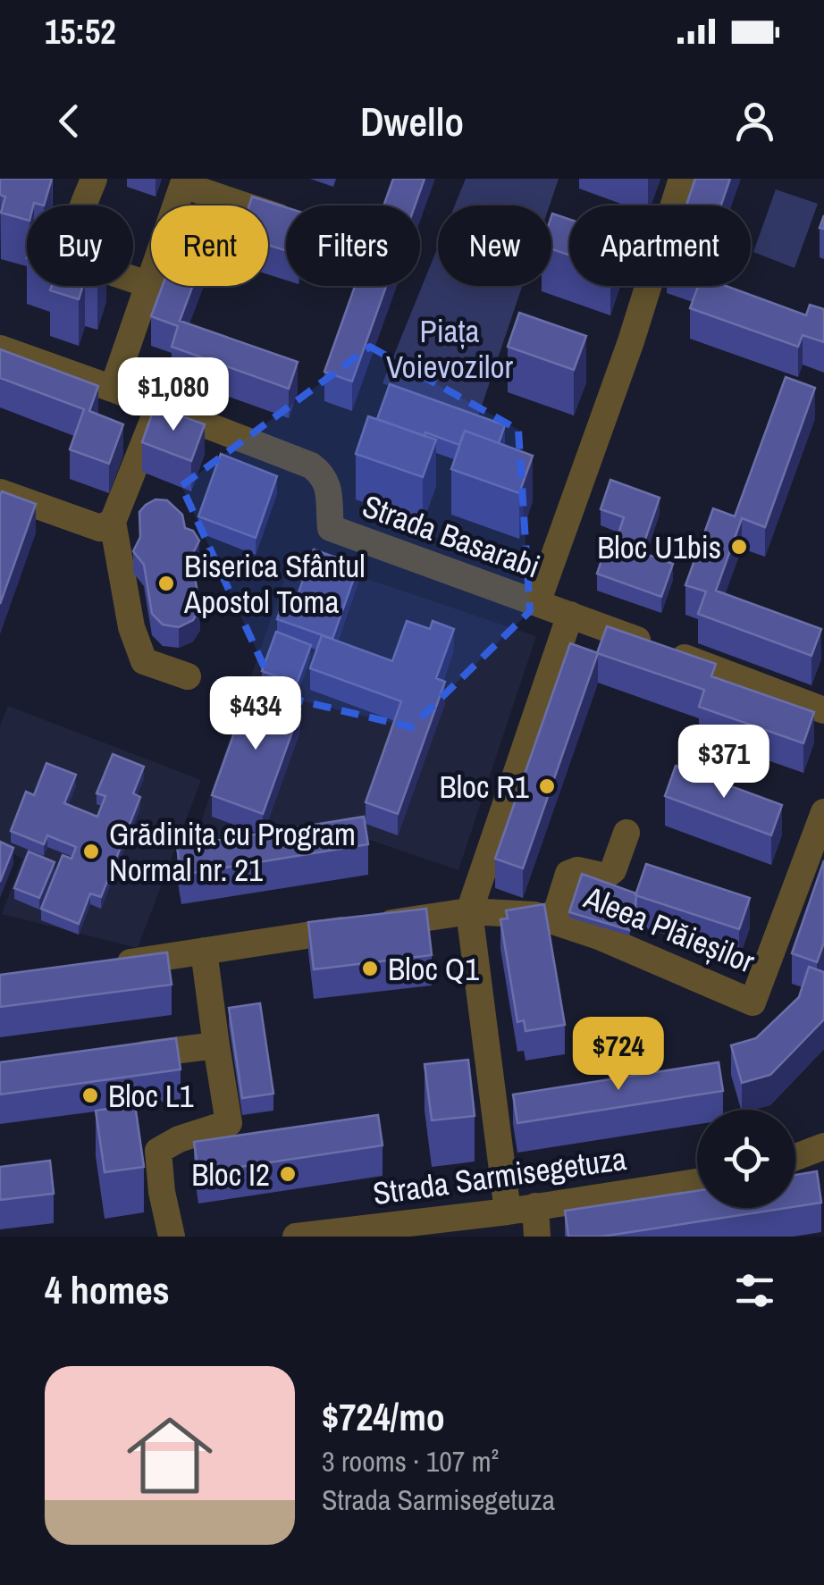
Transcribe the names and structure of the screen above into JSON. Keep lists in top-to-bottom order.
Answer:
{
  "streets": {
    "street": ["Strada Basarabi", "Aleea Plăieșilor", "Strada Sarmisegetuza"]
  },
  "parks": ["Piața Voievozilor"],
  "places": [
    "Bloc U1bis",
    "Biserica Sfântul Apostol Toma",
    "Bloc R1",
    "Grădinița cu Program Normal nr. 21",
    "Bloc Q1",
    "Bloc L1",
    "Bloc I2"
  ],
  "page": {
    "status": "15:52",
    "header": "Dwello",
    "chip": [
      "Buy",
      "Rent",
      "Filters",
      "New",
      "Apartment"
    ],
    "price": [
      "$1,080",
      "$434",
      "$371",
      "$724"
    ],
    "heading": "4 homes",
    "list": [
      {
        "name": "$724/mo",
        "note": "3 rooms · 107 m² · Strada Sarmisegetuza"
      }
    ]
  }
}
